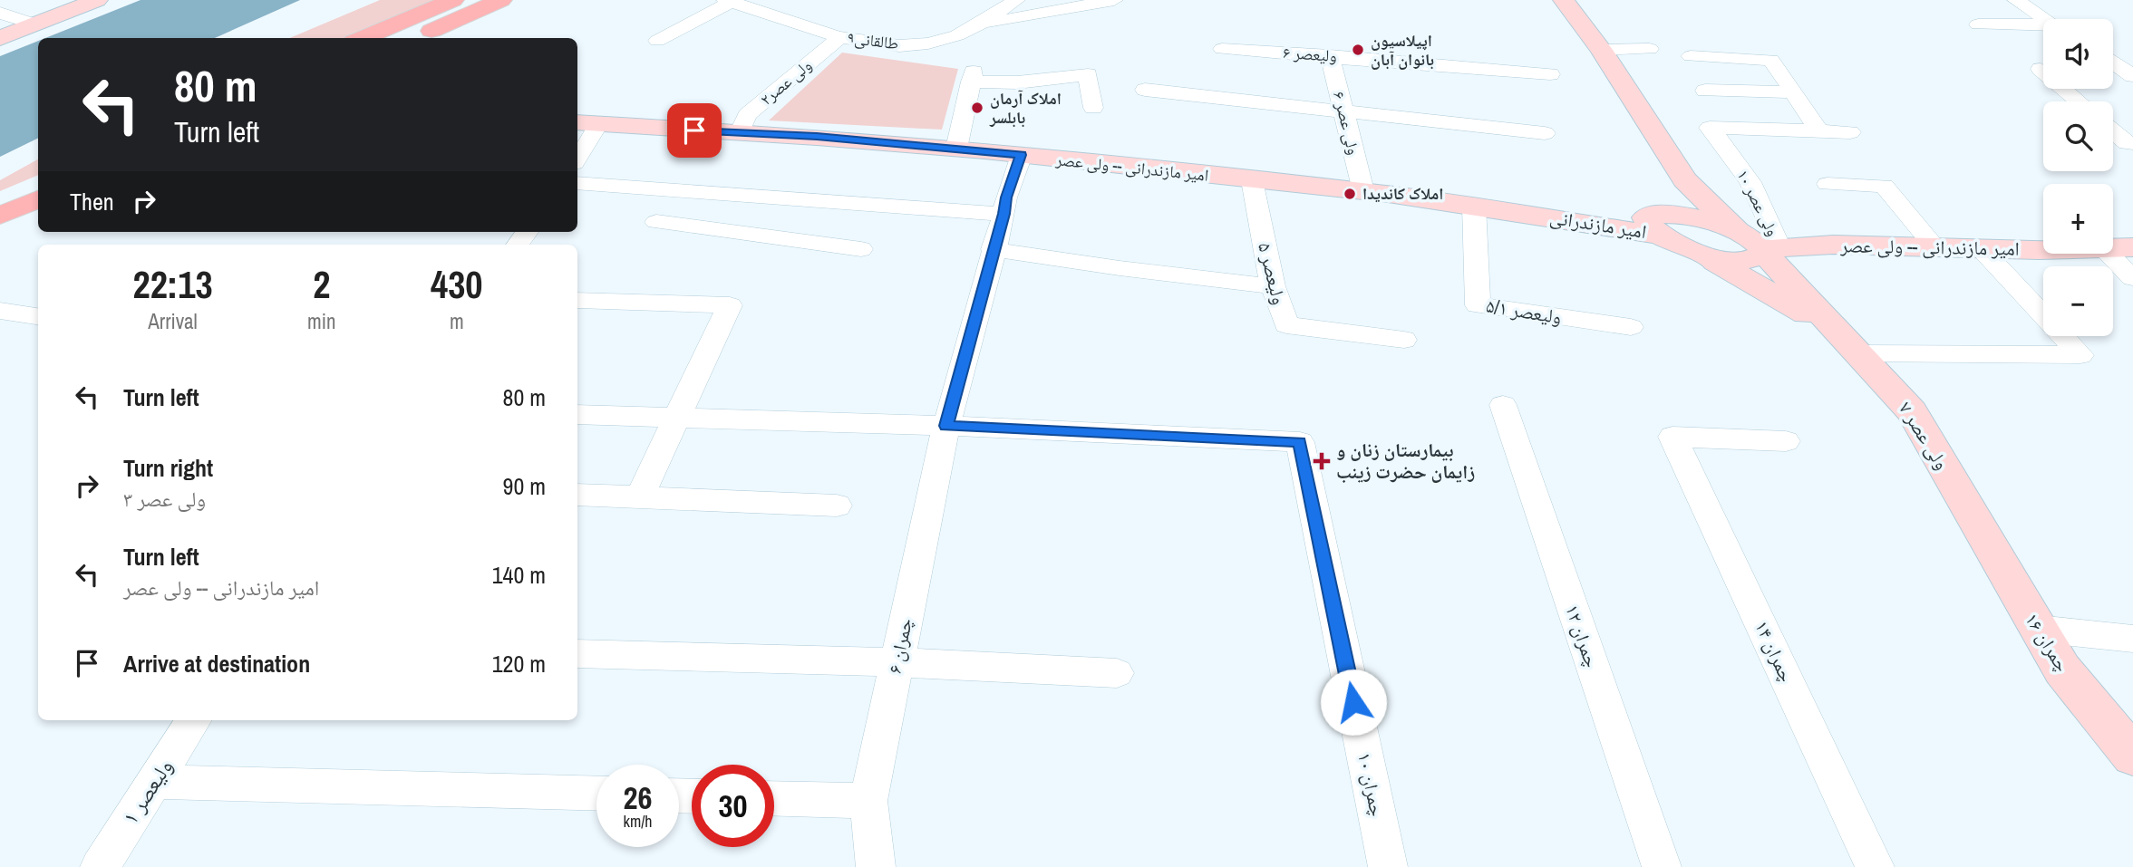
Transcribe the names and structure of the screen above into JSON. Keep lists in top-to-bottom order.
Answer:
{
  "streets": {
    "street": [
      "طالقانی۹",
      "ولیعصر ۶",
      "ولی عصر۲",
      "ولی عصر ۶",
      "امیر مازندرانی -- ولی عصر",
      "ولی عصر ۱۰",
      "امیر مازندرانی",
      "ولیعصر ۵",
      "ولیعصر ۵/۱",
      "ولی عصر ۷",
      "چمران ۱۲",
      "چمران ۱۶",
      "چمران ۶",
      "چمران ۱۴",
      "چمران ۱۰",
      "ولیعصر ۱"
    ]
  },
  "crossings": [
    ["طالقانی۹", "ولی عصر۲"],
    ["ولیعصر ۶", "ولی عصر ۶"],
    ["ولی عصر۲", "امیر مازندرانی -- ولی عصر"],
    ["ولی عصر ۶", "امیر مازندرانی -- ولی عصر"],
    ["امیر مازندرانی -- ولی عصر", "ولی عصر ۱۰"],
    ["امیر مازندرانی -- ولی عصر", "امیر مازندرانی"],
    ["امیر مازندرانی -- ولی عصر", "ولیعصر ۵"],
    ["امیر مازندرانی -- ولی عصر", "ولیعصر ۵/۱"],
    ["امیر مازندرانی -- ولی عصر", "ولی عصر ۷"],
    ["امیر مازندرانی -- ولی عصر", "چمران ۶"],
    ["ولی عصر ۱۰", "ولی عصر ۷"],
    ["ولی عصر ۷", "چمران ۱۶"],
    ["چمران ۶", "چمران ۱۰"]
  ],
  "places": {
    "other": ["اپیلاسیون بانوان آبان", "املاک آرمان بابلسر", "املاک کاندیدا"],
    "health": ["بیمارستان زنان و زایمان حضرت زینب"]
  },
  "page": {
    "map_buttons": ["+", "−"],
    "turn": ["80 m", "Turn left"],
    "then": "Then",
    "eta": [
      "22:13",
      "Arrival",
      "2",
      "min",
      "430",
      "m"
    ],
    "list": [
      {
        "name": "Turn left",
        "value": "80 m"
      },
      {
        "name": "Turn right",
        "note": "ولی عصر ۳",
        "value": "90 m"
      },
      {
        "name": "Turn left",
        "note": "امیر مازندرانی -- ولی عصر",
        "value": "140 m"
      },
      {
        "name": "Arrive at destination",
        "value": "120 m"
      }
    ],
    "speed": "26 km/h",
    "limit": "30"
  }
}
